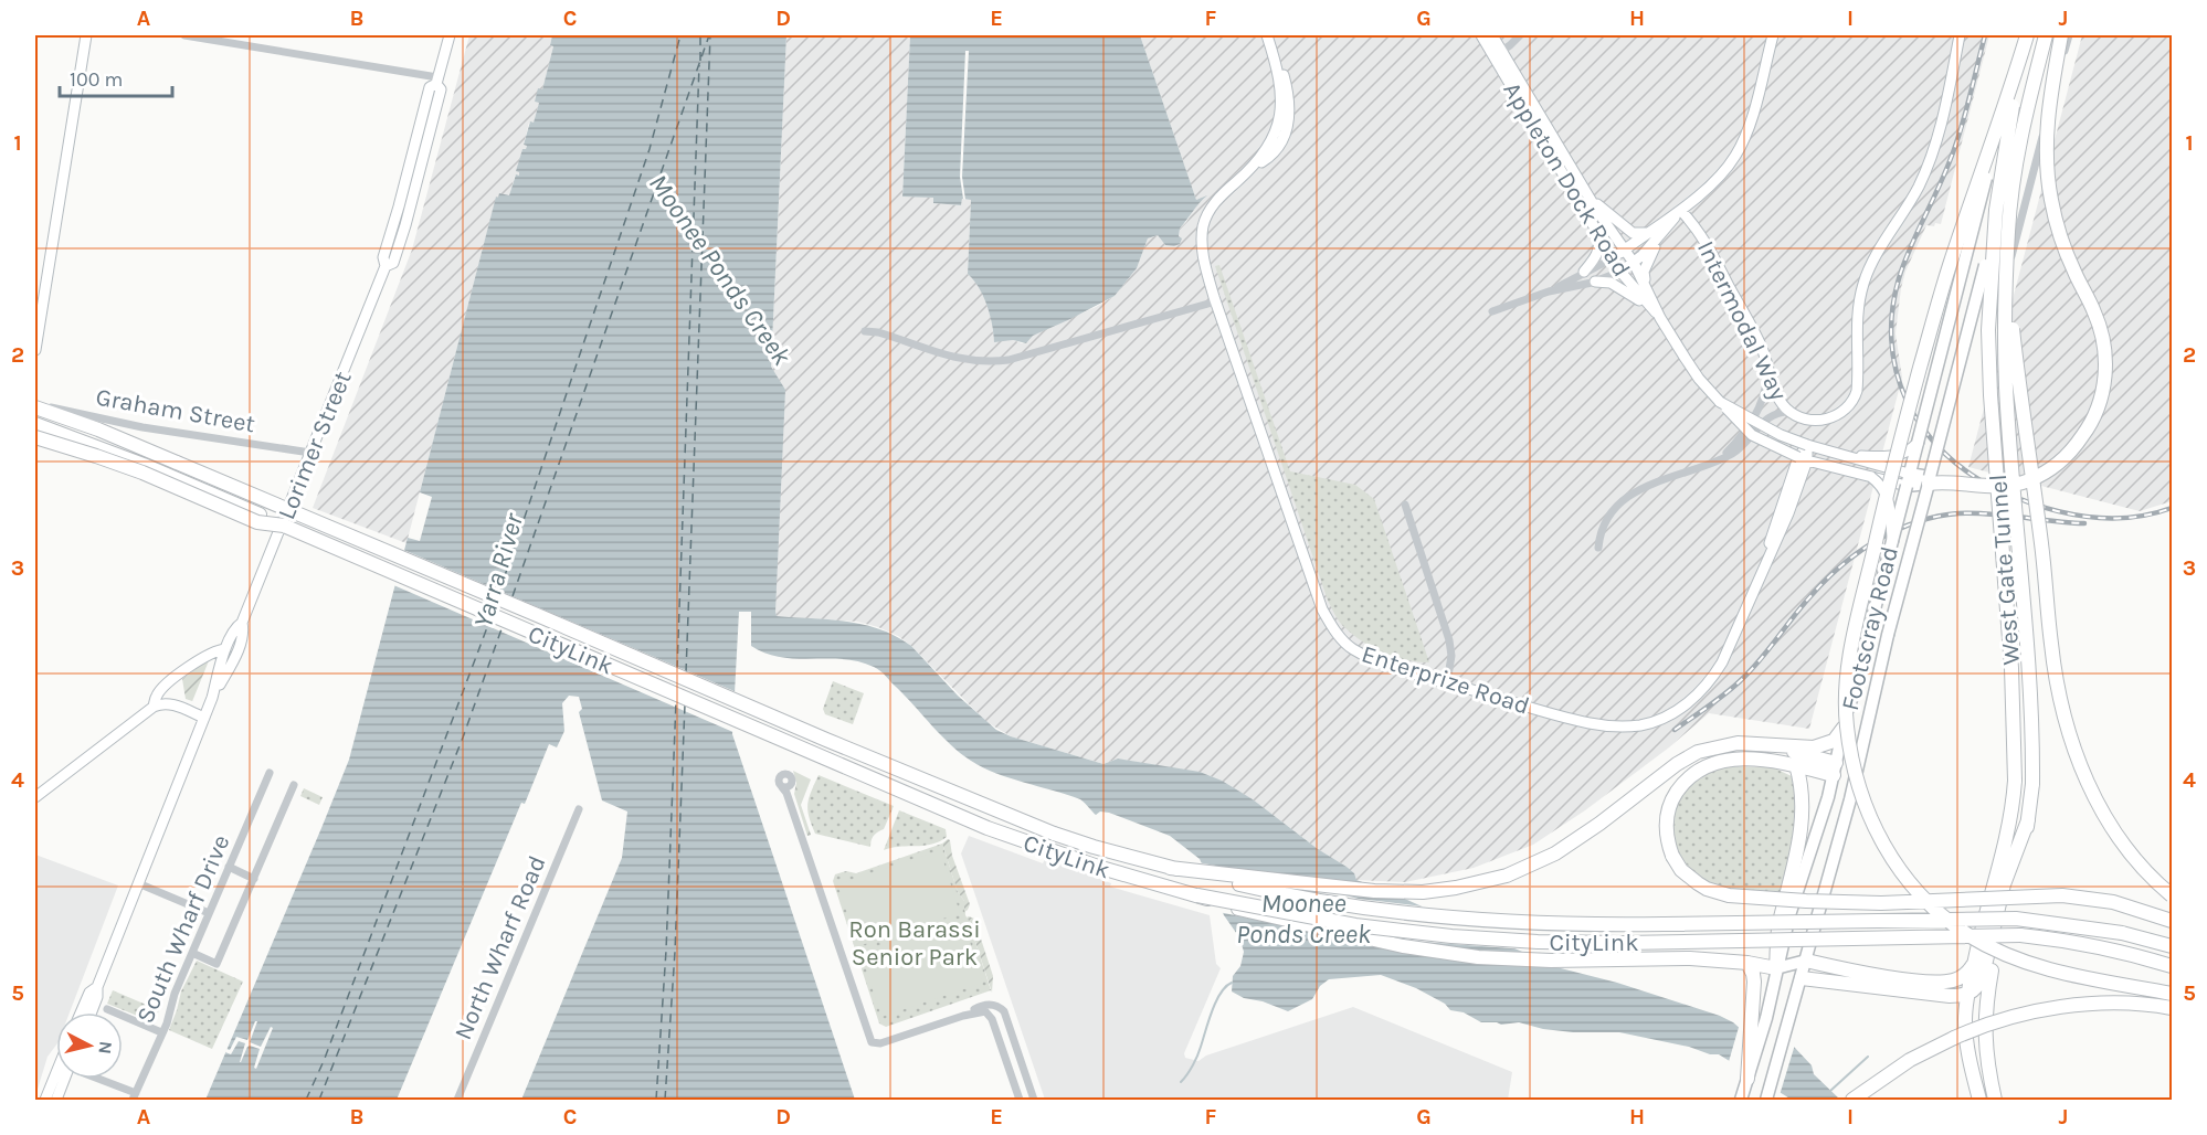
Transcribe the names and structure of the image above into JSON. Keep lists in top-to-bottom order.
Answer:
{
  "streets": {
    "highway": ["West Gate Tunnel", "CityLink"],
    "main road": ["Appleton Dock Road", "Footscray Road"],
    "street": [
      "Intermodal Way",
      "Graham Street",
      "Lorimer Street",
      "Enterprize Road",
      "South Wharf Drive",
      "North Wharf Road"
    ]
  },
  "crossings": [
    ["Appleton Dock Road", "Footscray Road"],
    ["Appleton Dock Road", "Enterprize Road"],
    ["Graham Street", "Lorimer Street"],
    ["Graham Street", "CityLink"]
  ],
  "water": ["Moonee Ponds Creek", "Yarra River"],
  "parks": ["Ron Barassi Senior Park"],
  "scale_bar": "100 m",
  "north": "right",
  "grid": {
    "columns": [
      "A",
      "B",
      "C",
      "D",
      "E",
      "F",
      "G",
      "H",
      "I",
      "J"
    ],
    "rows": [
      "1",
      "2",
      "3",
      "4",
      "5"
    ]
  }
}
